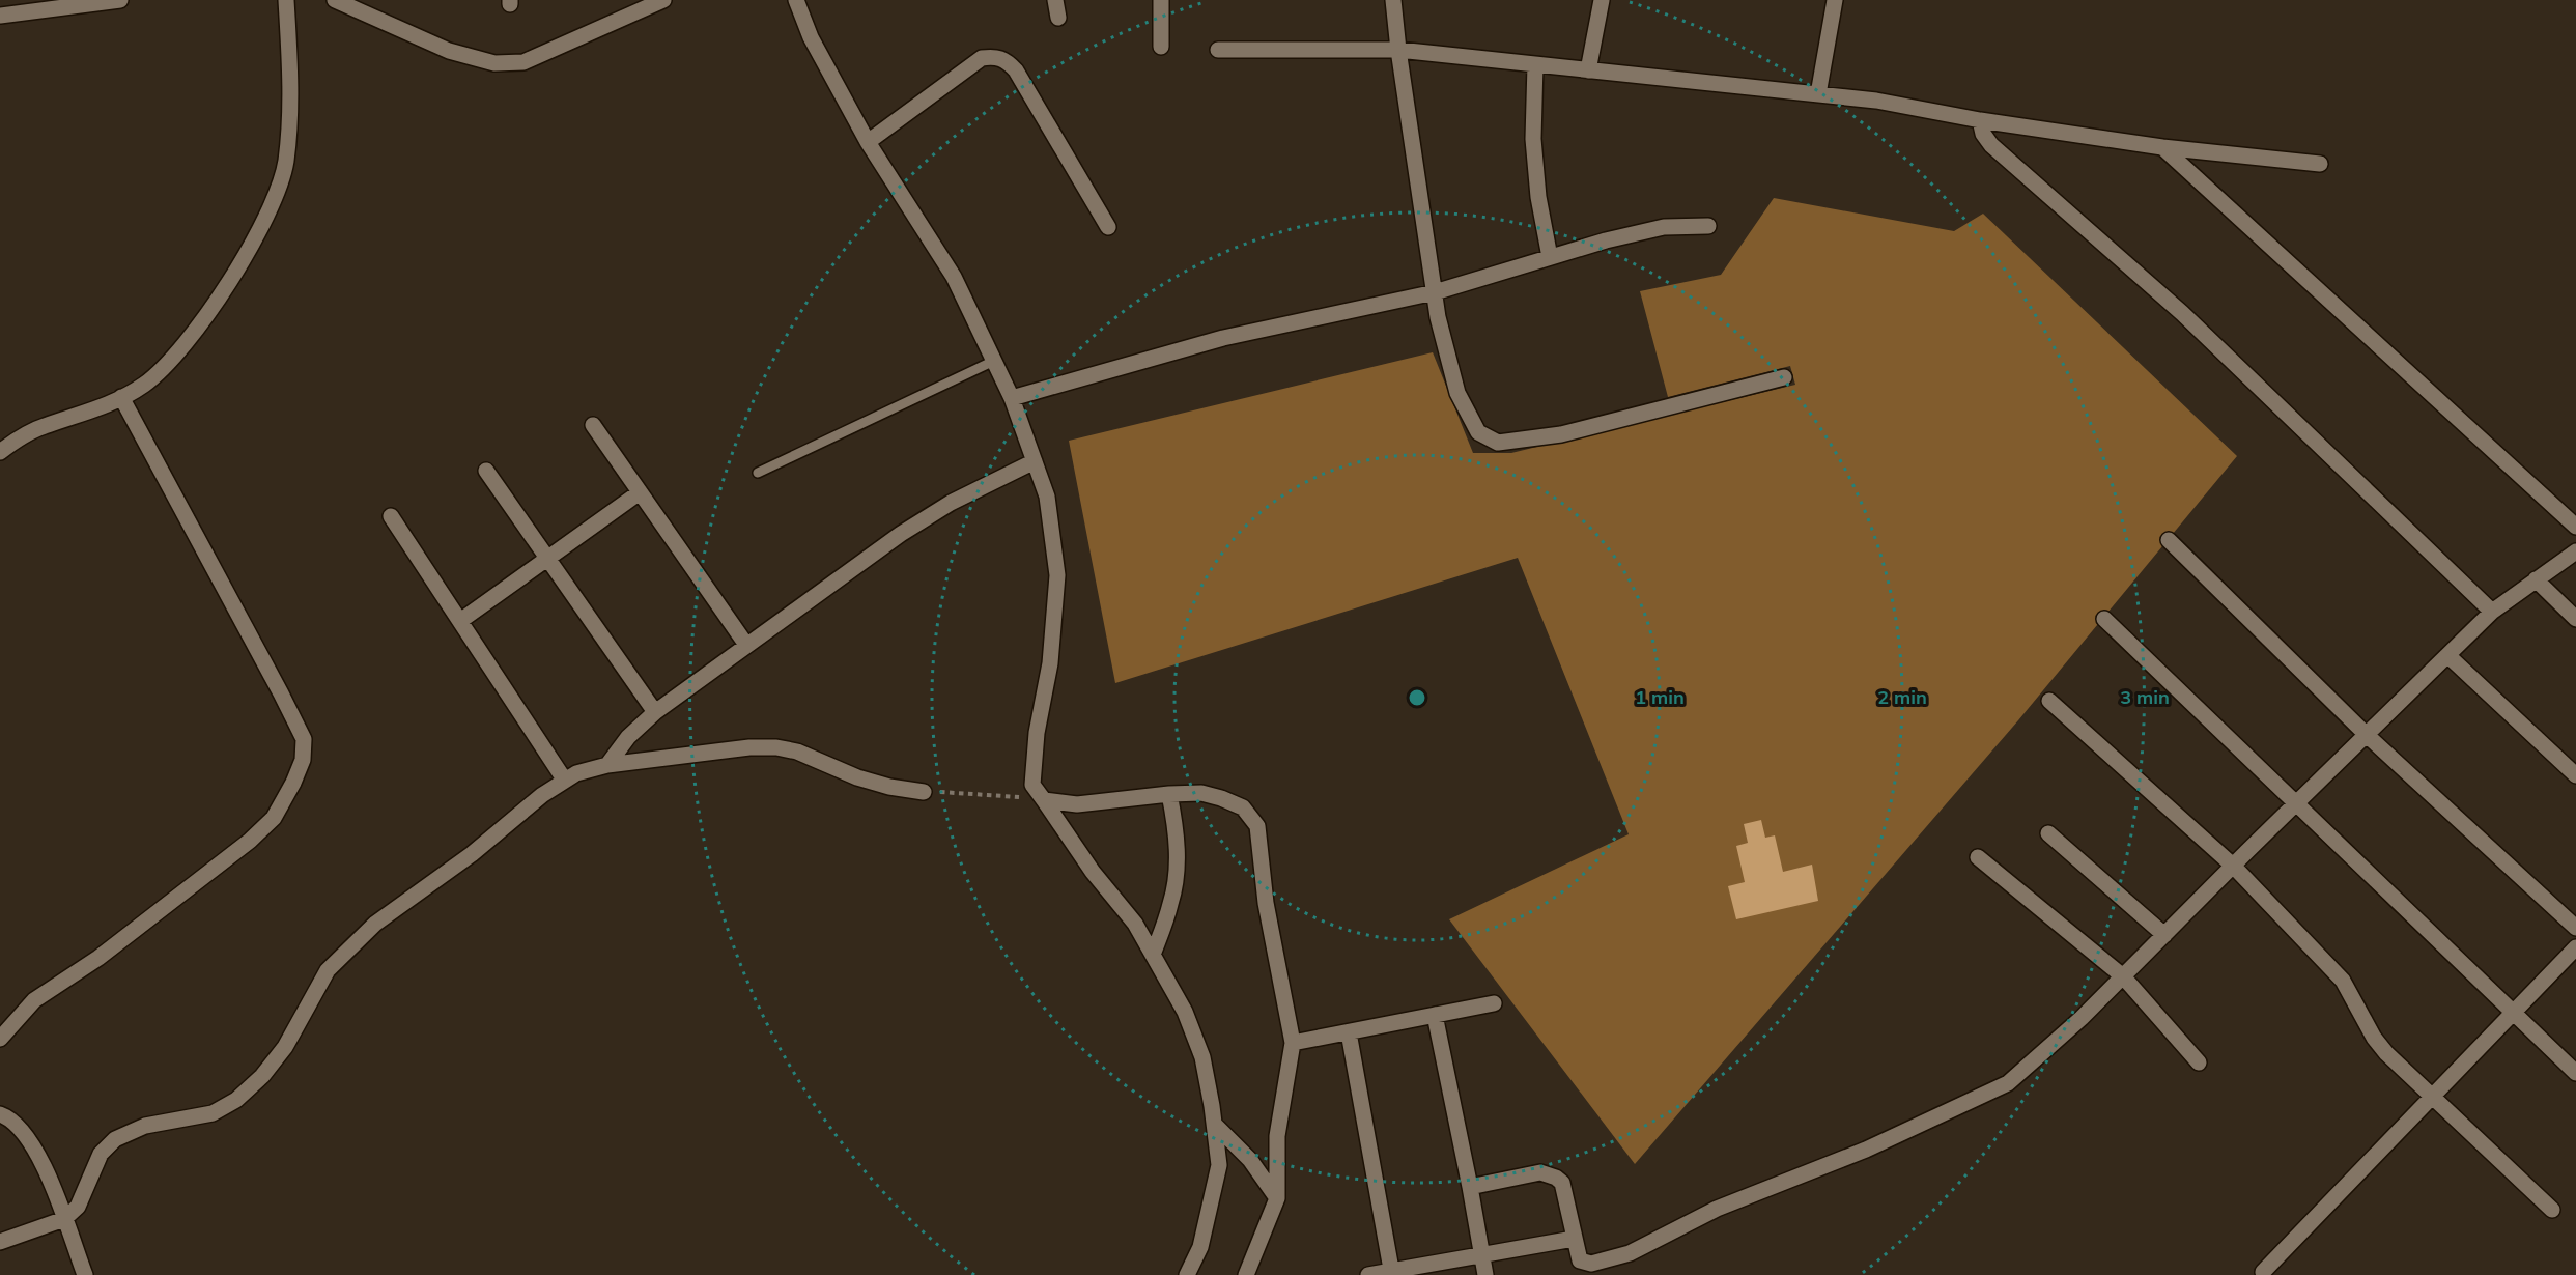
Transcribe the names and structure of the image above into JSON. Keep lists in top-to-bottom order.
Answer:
{
  "rings": ["1 min", "2 min", "3 min"]
}
